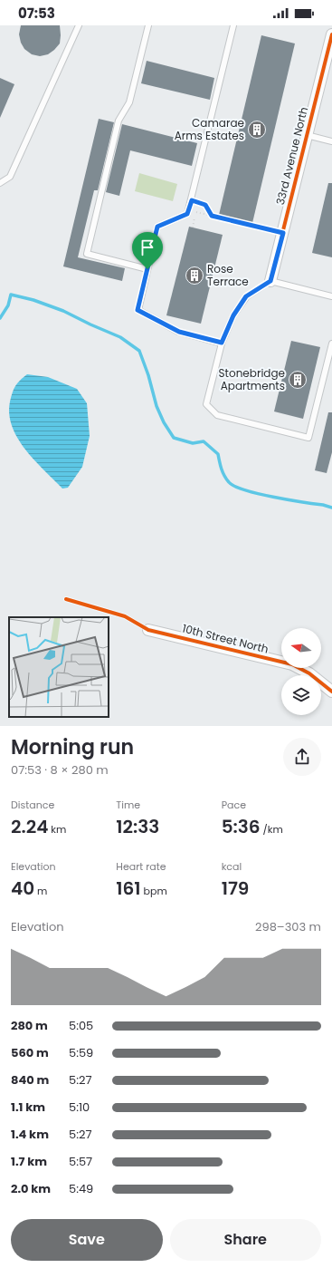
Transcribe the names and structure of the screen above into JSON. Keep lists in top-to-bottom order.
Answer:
{
  "streets": {
    "street": ["33rd Avenue North", "10th Street North"]
  },
  "places": {
    "building": ["Camarae Arms Estates", "Rose Terrace", "Stonebridge Apartments"]
  },
  "north": "left",
  "page": {
    "status": "07:53",
    "heading": ["Morning run", "07:53 · 8 × 280 m"],
    "stats": [
      ["Distance", "2.24 km"],
      ["Time", "12:33"],
      ["Pace", "5:36 /km"],
      ["Elevation", "40 m"],
      ["Heart rate", "161 bpm"],
      ["kcal", "179"]
    ],
    "chart": ["Elevation", "298–303 m"],
    "list": [
      {
        "name": "280 m",
        "note": "5:05"
      },
      {
        "name": "560 m",
        "note": "5:59"
      },
      {
        "name": "840 m",
        "note": "5:27"
      },
      {
        "name": "1.1 km",
        "note": "5:10"
      },
      {
        "name": "1.4 km",
        "note": "5:27"
      },
      {
        "name": "1.7 km",
        "note": "5:57"
      },
      {
        "name": "2.0 km",
        "note": "5:49"
      }
    ],
    "buttons": ["Save", "Share"]
  }
}
